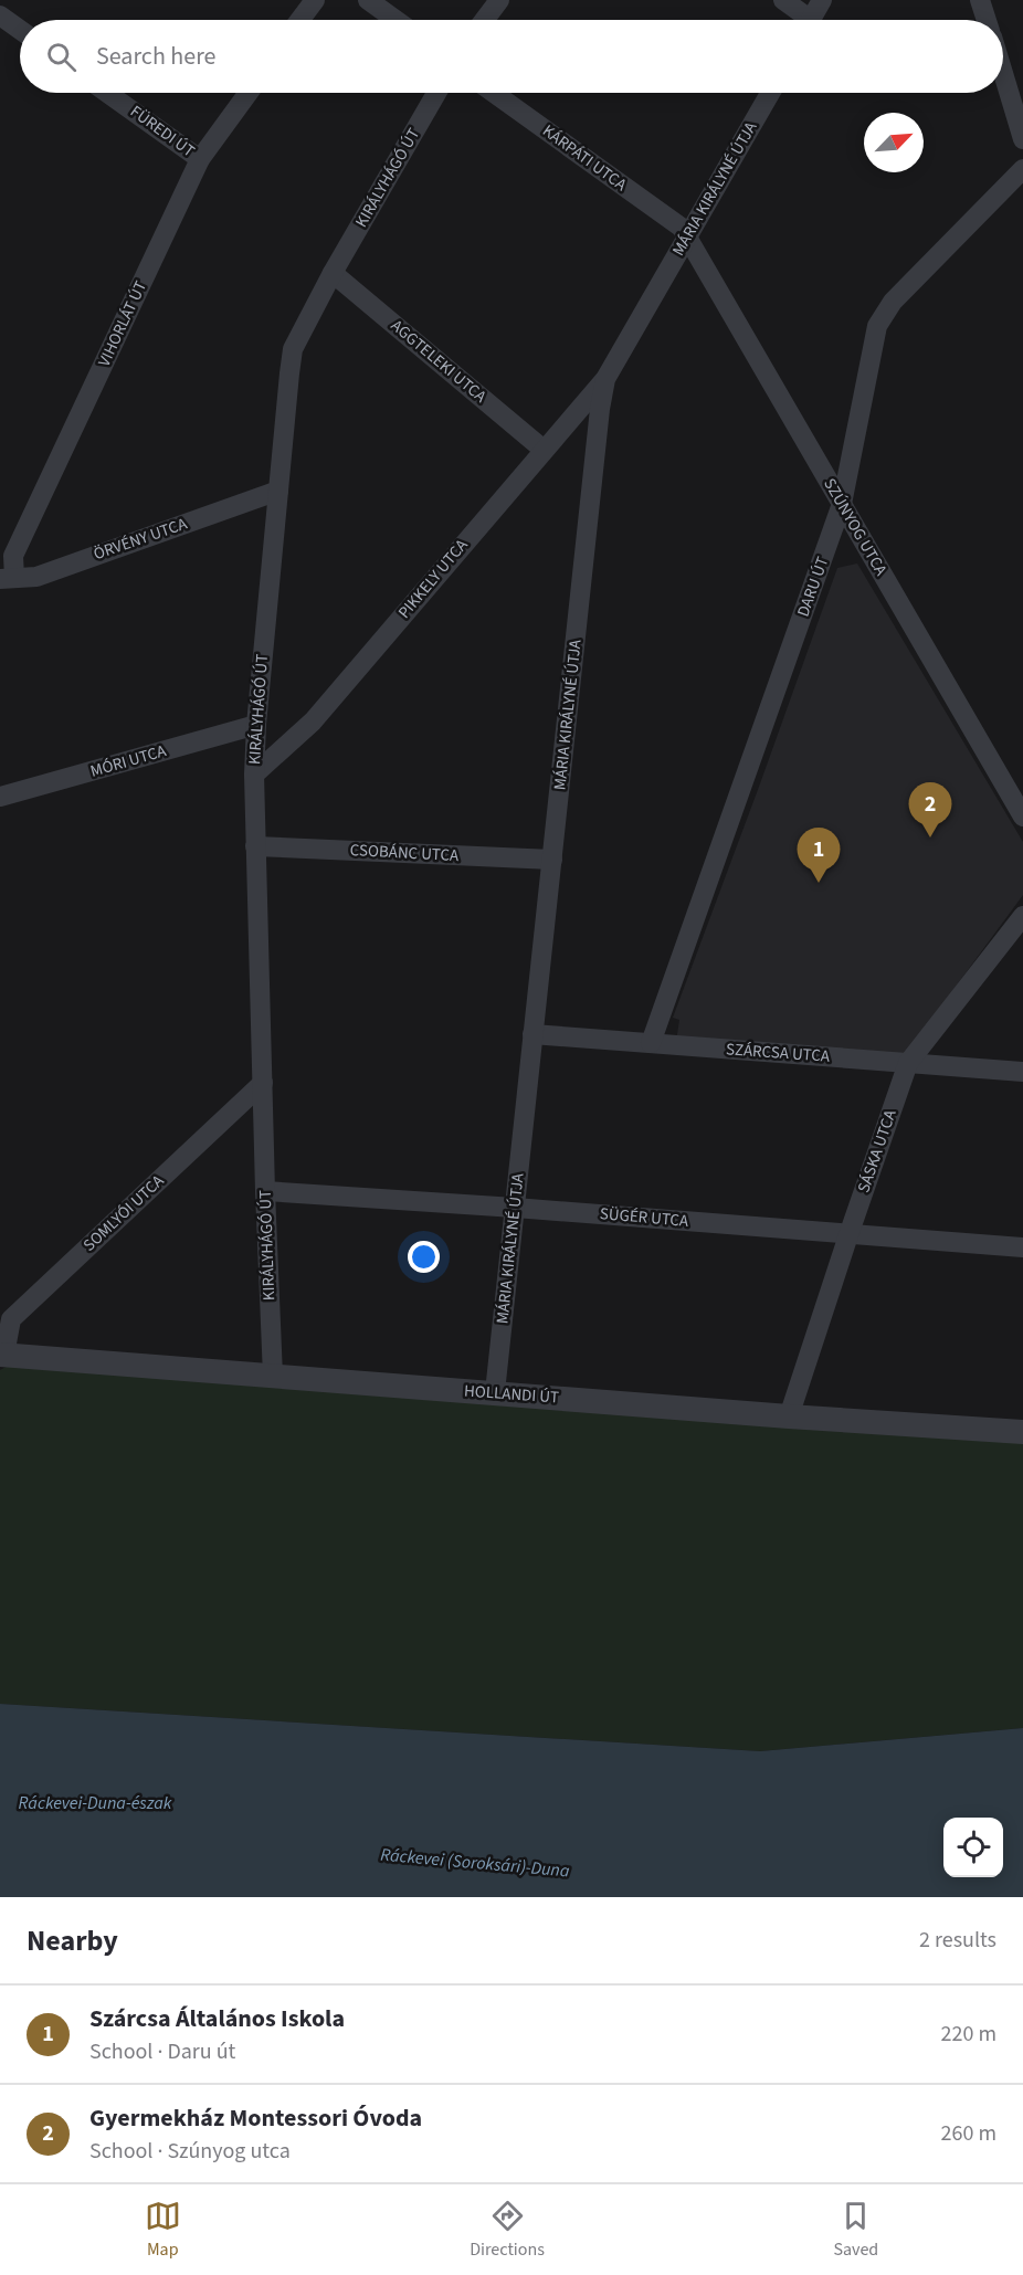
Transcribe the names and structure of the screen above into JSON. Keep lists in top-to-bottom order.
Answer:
{
  "streets": {
    "street": [
      "FÜREDI ÚT",
      "KÁRPÁTI UTCA",
      "KIRÁLYHÁGÓ ÚT",
      "MÁRIA KIRÁLYNÉ ÚTJA",
      "VIHORLÁT ÚT",
      "AGGTELEKI UTCA",
      "SZÚNYOG UTCA",
      "ÖRVÉNY UTCA",
      "PIKKELY UTCA",
      "DARU ÚT",
      "MÓRI UTCA",
      "CSOBÁNC UTCA",
      "SZÁRCSA UTCA",
      "SÁSKA UTCA",
      "SOMLYÓI UTCA",
      "SÜGÉR UTCA",
      "HOLLANDI ÚT"
    ]
  },
  "crossings": [
    ["FÜREDI ÚT", "VIHORLÁT ÚT"],
    ["KÁRPÁTI UTCA", "MÁRIA KIRÁLYNÉ ÚTJA"],
    ["KÁRPÁTI UTCA", "SZÚNYOG UTCA"],
    ["KIRÁLYHÁGÓ ÚT", "AGGTELEKI UTCA"],
    ["KIRÁLYHÁGÓ ÚT", "ÖRVÉNY UTCA"],
    ["KIRÁLYHÁGÓ ÚT", "PIKKELY UTCA"],
    ["KIRÁLYHÁGÓ ÚT", "MÓRI UTCA"],
    ["KIRÁLYHÁGÓ ÚT", "CSOBÁNC UTCA"],
    ["KIRÁLYHÁGÓ ÚT", "SOMLYÓI UTCA"],
    ["KIRÁLYHÁGÓ ÚT", "SÜGÉR UTCA"],
    ["KIRÁLYHÁGÓ ÚT", "HOLLANDI ÚT"],
    ["MÁRIA KIRÁLYNÉ ÚTJA", "SZÚNYOG UTCA"],
    ["MÁRIA KIRÁLYNÉ ÚTJA", "PIKKELY UTCA"],
    ["MÁRIA KIRÁLYNÉ ÚTJA", "CSOBÁNC UTCA"],
    ["MÁRIA KIRÁLYNÉ ÚTJA", "SZÁRCSA UTCA"],
    ["MÁRIA KIRÁLYNÉ ÚTJA", "SÜGÉR UTCA"],
    ["MÁRIA KIRÁLYNÉ ÚTJA", "HOLLANDI ÚT"],
    ["VIHORLÁT ÚT", "ÖRVÉNY UTCA"],
    ["AGGTELEKI UTCA", "PIKKELY UTCA"],
    ["SZÚNYOG UTCA", "DARU ÚT"],
    ["DARU ÚT", "SZÁRCSA UTCA"],
    ["SZÁRCSA UTCA", "SÁSKA UTCA"],
    ["SÁSKA UTCA", "SÜGÉR UTCA"],
    ["SÁSKA UTCA", "HOLLANDI ÚT"],
    ["SOMLYÓI UTCA", "HOLLANDI ÚT"]
  ],
  "water": ["Ráckevei-Duna-észak", "Ráckevei (Soroksári)-Duna"],
  "north": "top right",
  "page": {
    "search": "Search here",
    "pins": ["2", "1"],
    "heading": ["Nearby", "2 results"],
    "list": [
      {
        "mark": "1",
        "name": "Szárcsa Általános Iskola",
        "note": "School · Daru út",
        "value": "220 m"
      },
      {
        "mark": "2",
        "name": "Gyermekház Montessori Óvoda",
        "note": "School · Szúnyog utca",
        "value": "260 m"
      }
    ],
    "nav": ["Map", "Directions", "Saved"]
  }
}
